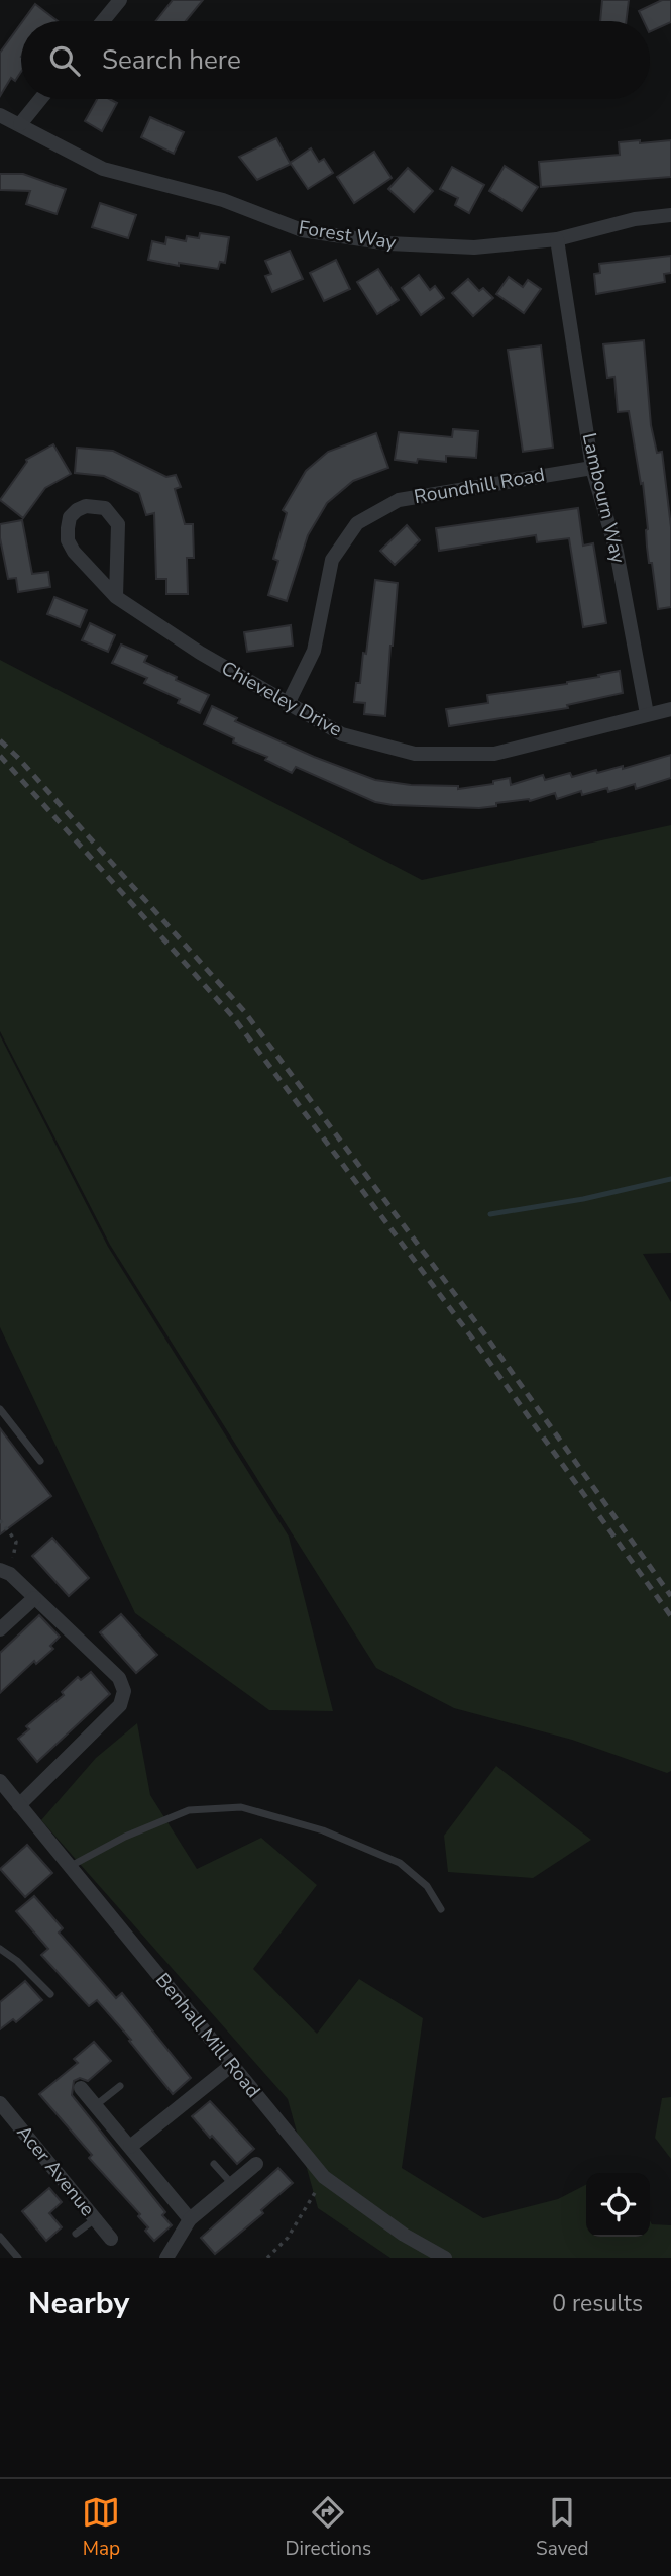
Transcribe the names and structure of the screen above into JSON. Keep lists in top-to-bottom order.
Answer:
{
  "streets": {
    "street": [
      "Forest Way",
      "Roundhill Road",
      "Lambourn Way",
      "Chieveley Drive",
      "Benhall Mill Road",
      "Acer Avenue"
    ]
  },
  "crossings": [
    ["Forest Way", "Lambourn Way"],
    ["Roundhill Road", "Lambourn Way"],
    ["Roundhill Road", "Chieveley Drive"],
    ["Lambourn Way", "Chieveley Drive"]
  ],
  "page": {
    "search": "Search here",
    "heading": ["Nearby", "0 results"],
    "nav": ["Map", "Directions", "Saved"]
  }
}
